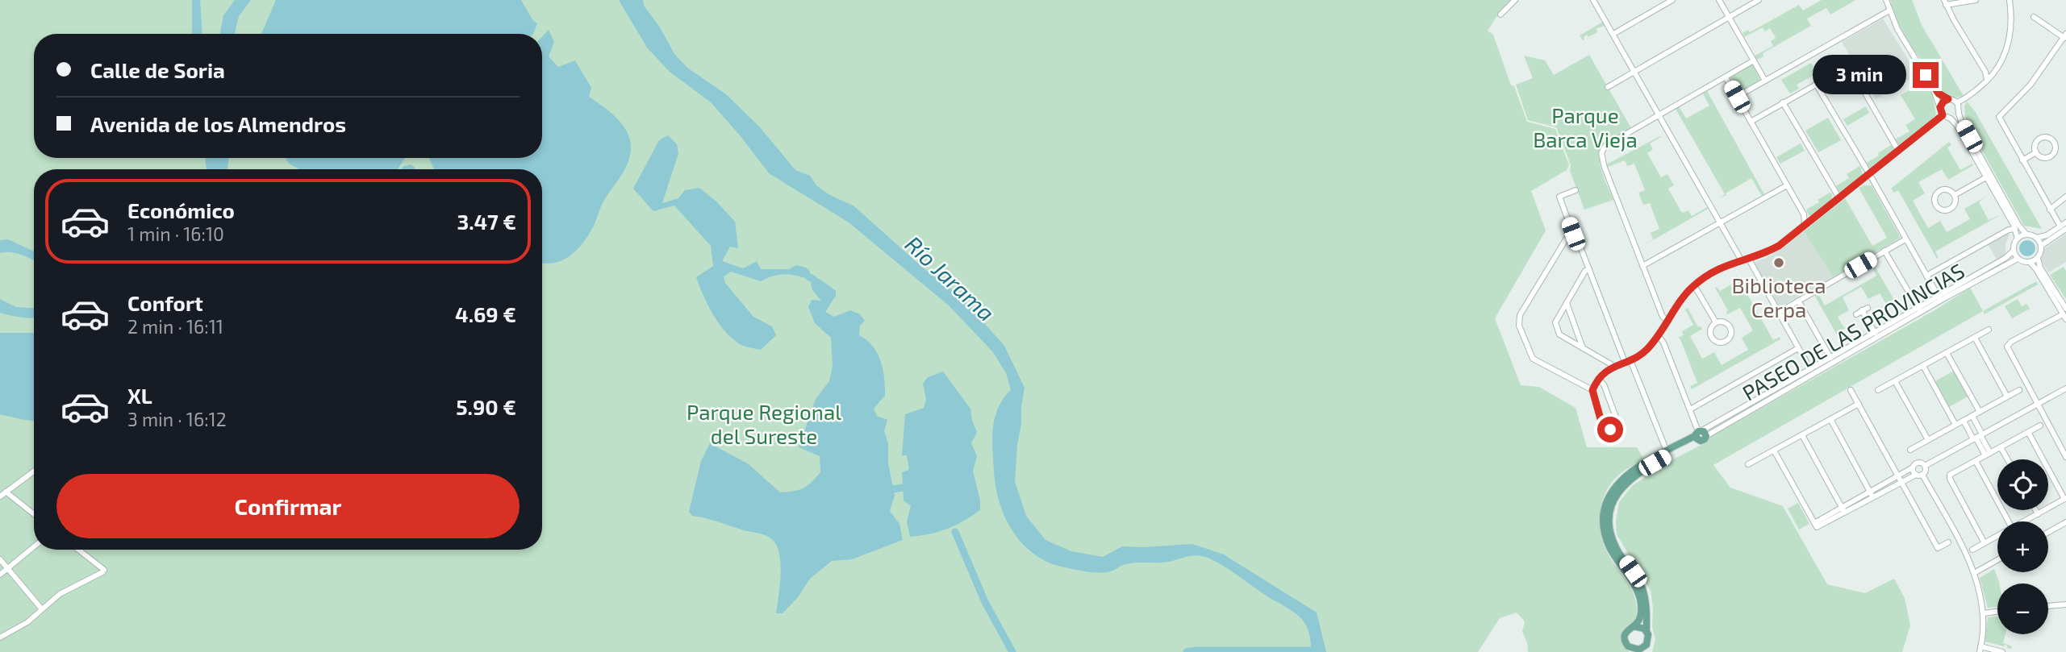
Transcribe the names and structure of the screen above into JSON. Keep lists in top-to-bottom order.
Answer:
{
  "streets": {
    "main road": ["PASEO DE LAS PROVINCIAS"]
  },
  "water": ["Río Jarama"],
  "parks": ["Parque Barca Vieja", "Parque Regional del Sureste"],
  "places": ["Biblioteca Cerpa"],
  "page": {
    "banner": ["Calle de Soria", "Avenida de los Almendros"],
    "bubble": "3 min",
    "list": [
      {
        "name": "Económico",
        "note": "1 min · 16:10",
        "value": "3.47 €"
      },
      {
        "name": "Confort",
        "note": "2 min · 16:11",
        "value": "4.69 €"
      },
      {
        "name": "XL",
        "note": "3 min · 16:12",
        "value": "5.90 €"
      }
    ],
    "map_buttons": ["+", "−"],
    "buttons": "Confirmar"
  }
}
